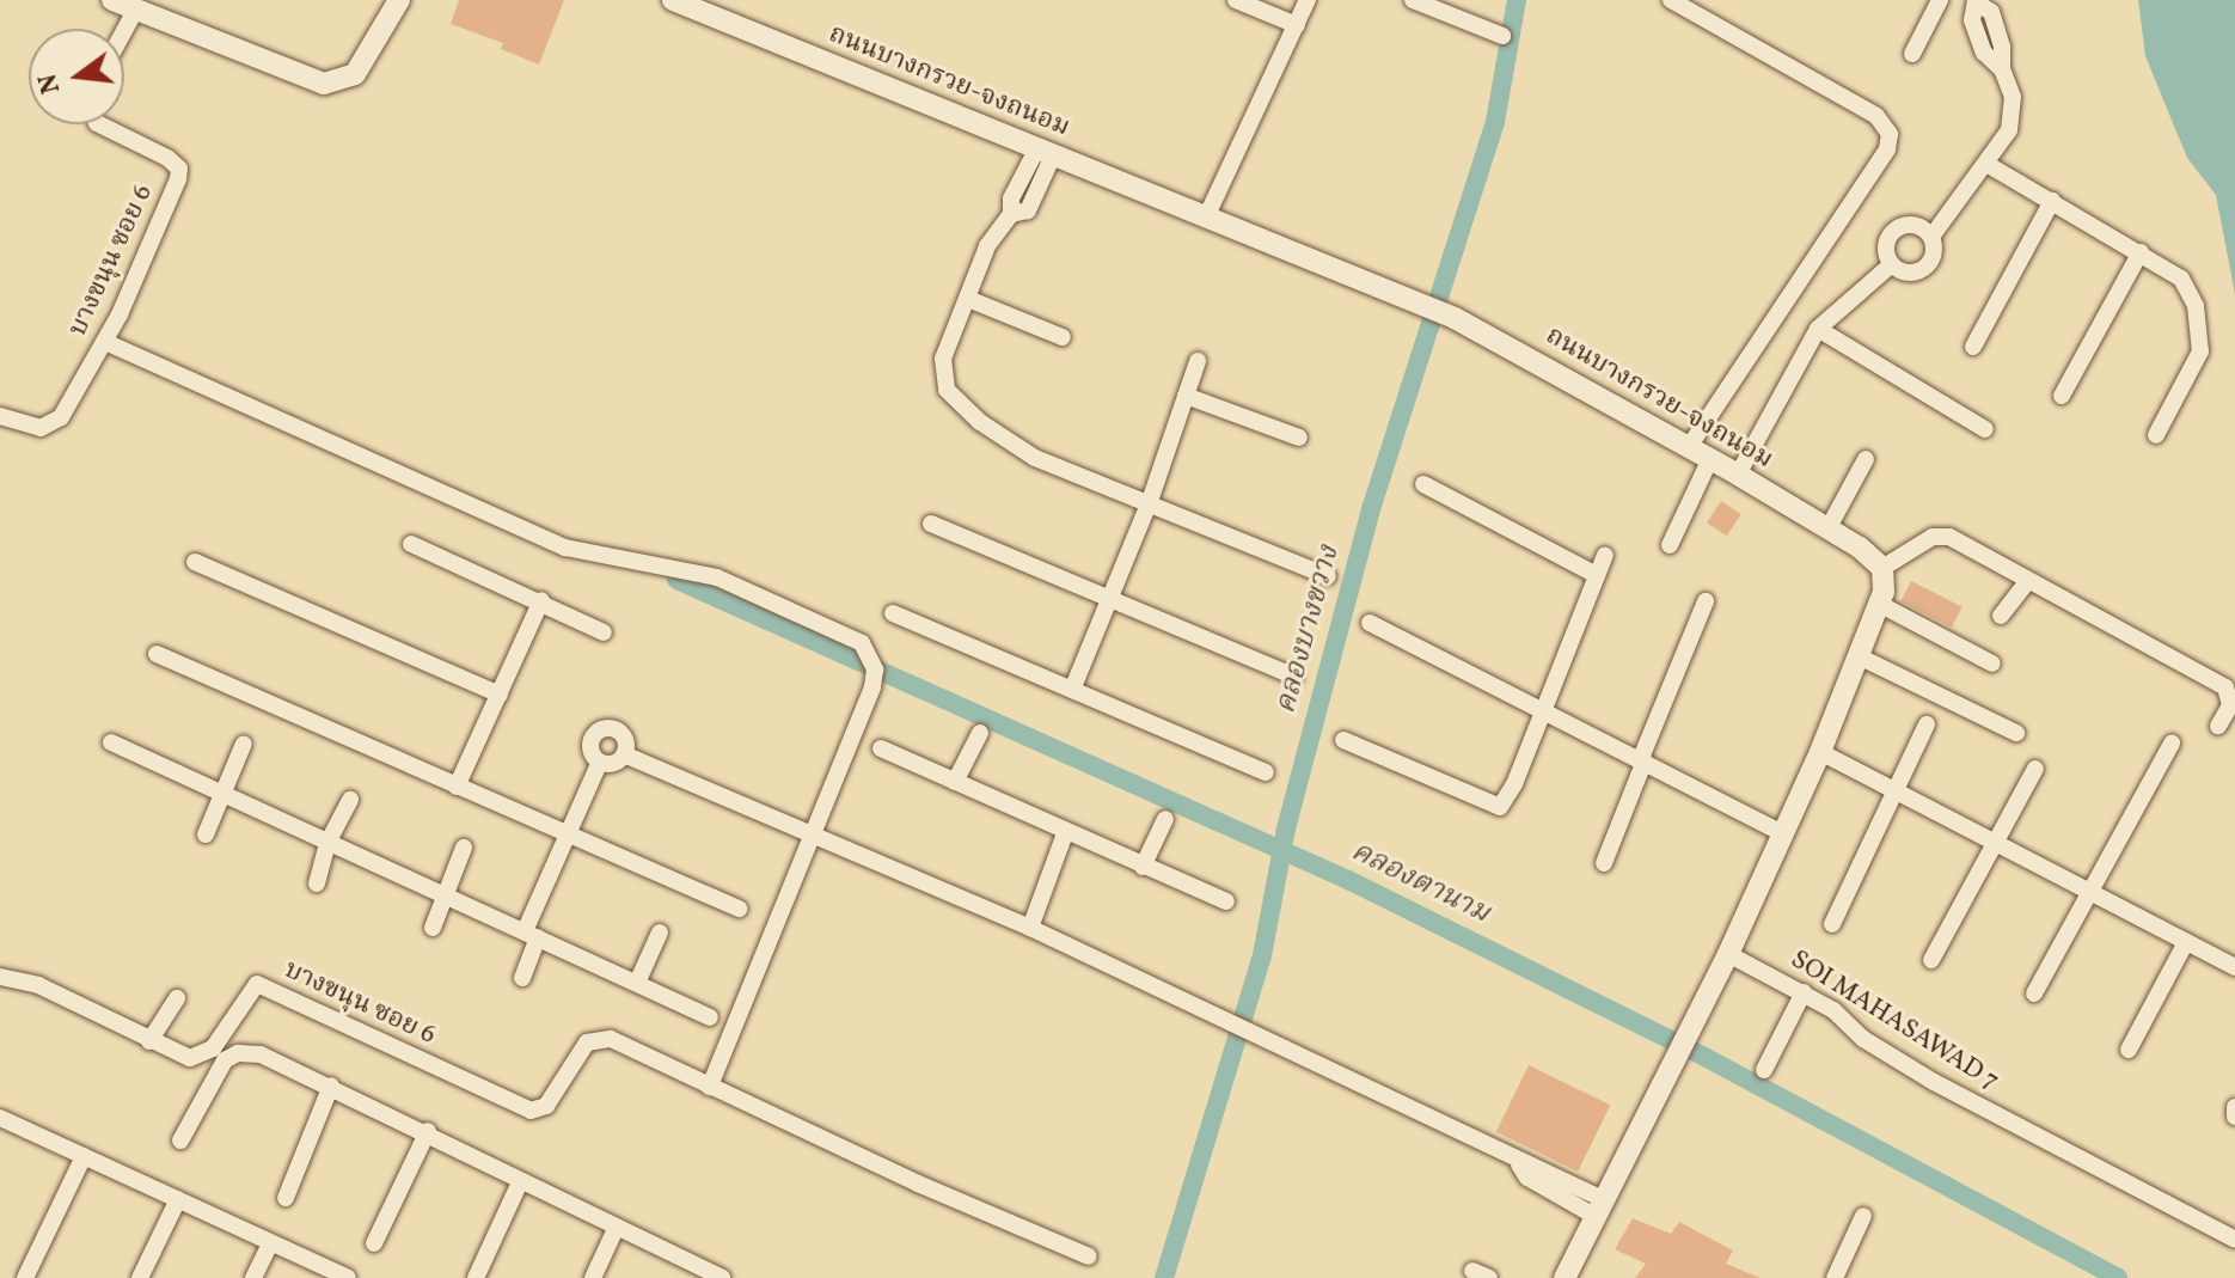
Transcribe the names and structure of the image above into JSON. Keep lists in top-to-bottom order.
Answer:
{
  "streets": {
    "street": ["ถนนบางกรวย-จงถนอม", "บางขนุน ซอย 6", "SOI MAHASAWAD 7"]
  },
  "water": ["คลองบางขวาง", "คลองตานาม"],
  "north": "left"
}
